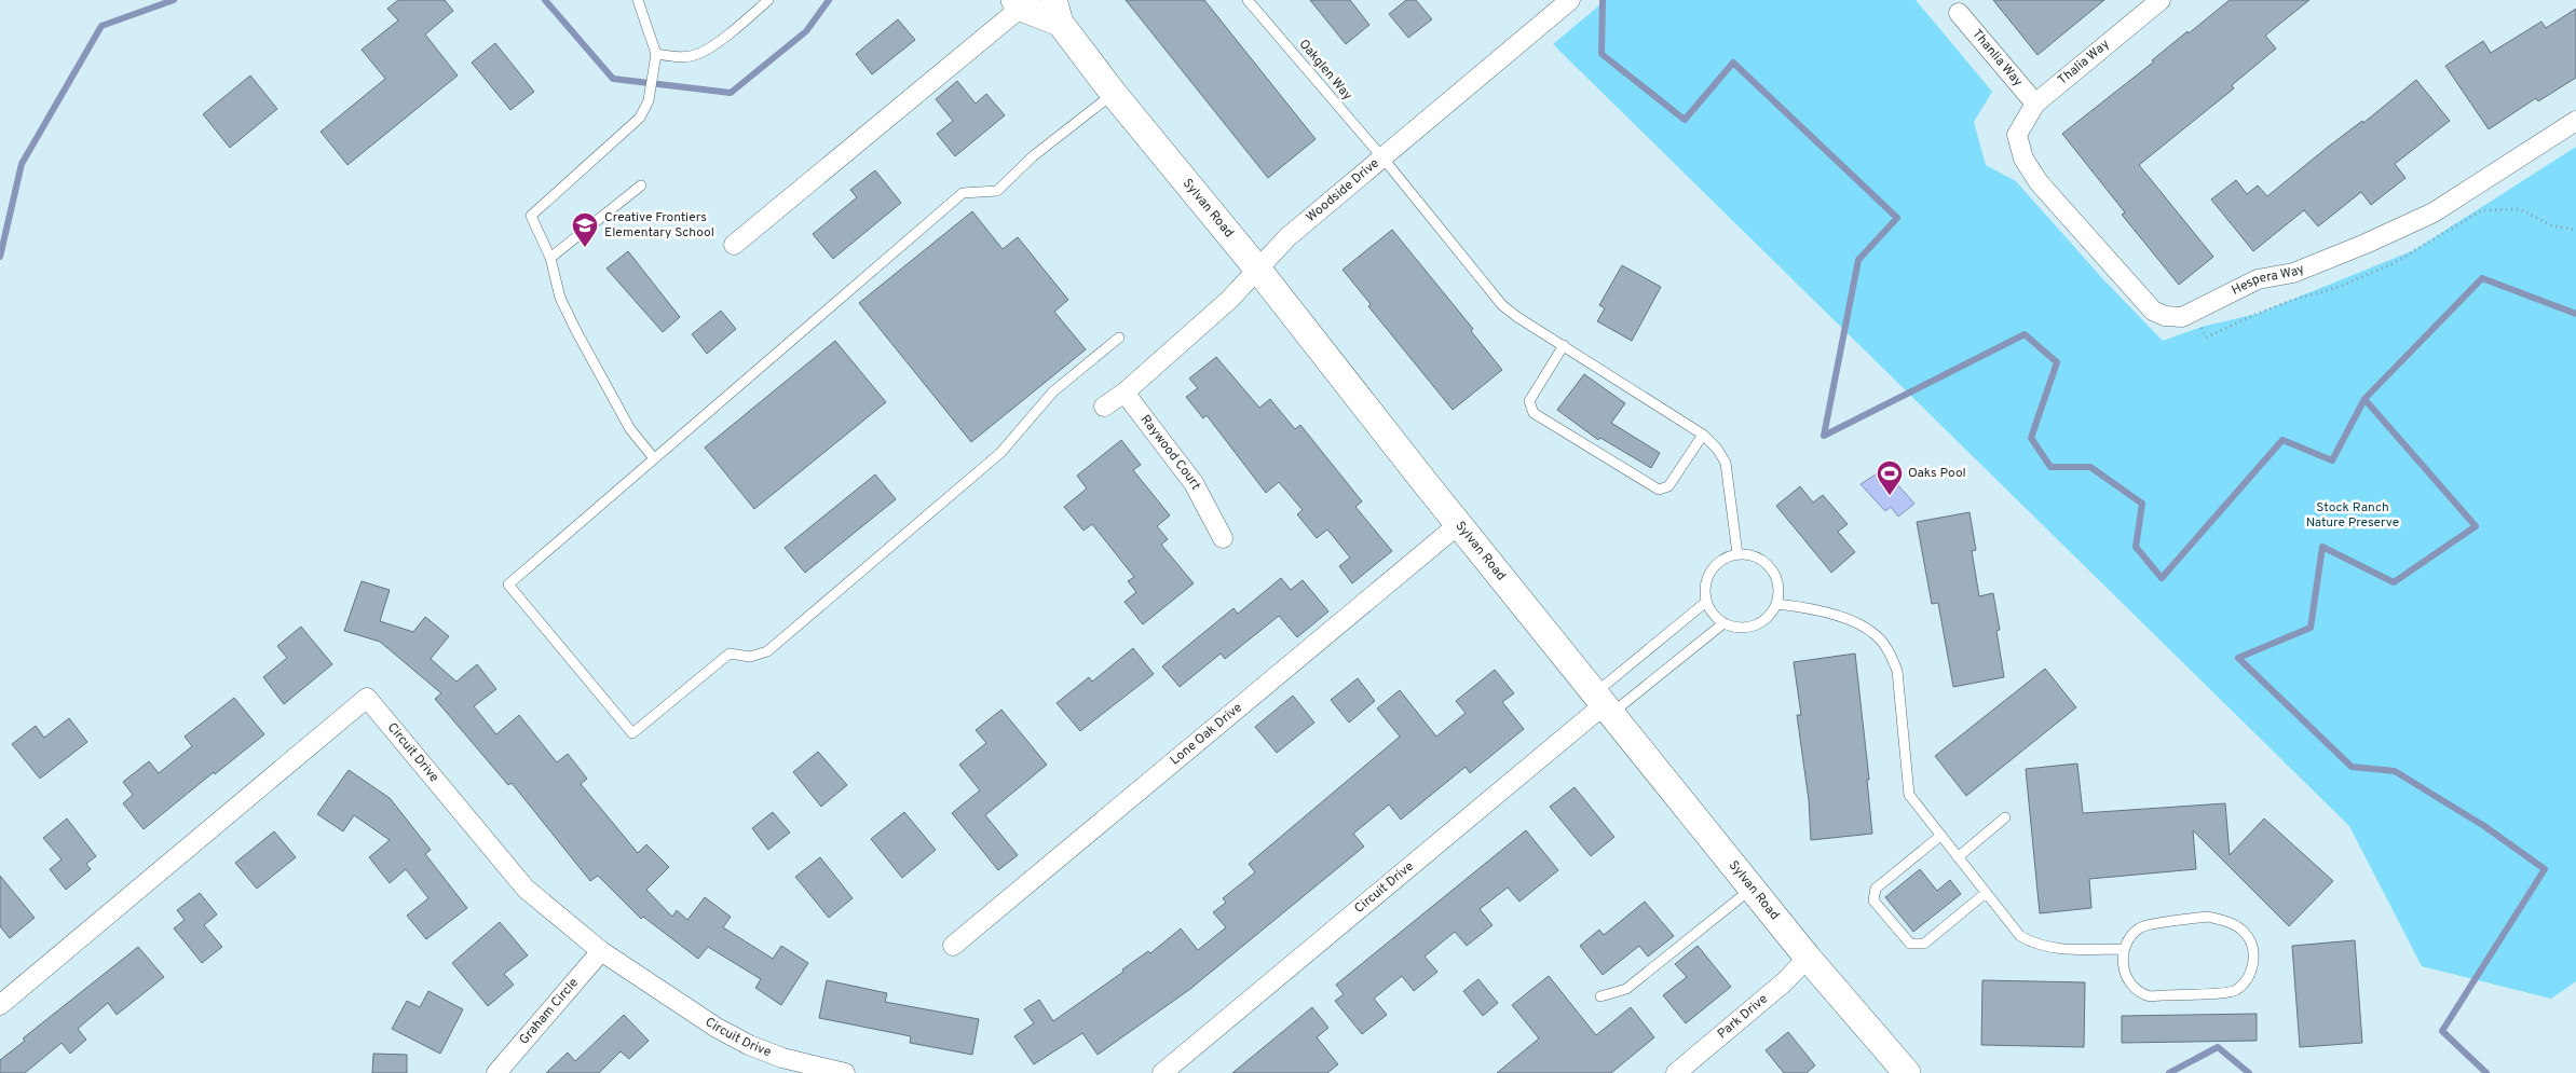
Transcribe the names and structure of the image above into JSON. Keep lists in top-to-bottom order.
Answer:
{
  "streets": {
    "main road": ["Sylvan Road"],
    "street": [
      "Thanlia Way",
      "Thalia Way",
      "Woodside Drive",
      "Hespera Way",
      "Raywood Court",
      "Lone Oak Drive",
      "Circuit Drive",
      "Graham Circle",
      "Park Drive"
    ],
    "lane": ["Oakglen Way"]
  },
  "crossings": [
    ["Thanlia Way", "Thalia Way"],
    ["Thalia Way", "Hespera Way"],
    ["Oakglen Way", "Woodside Drive"],
    ["Woodside Drive", "Sylvan Road"],
    ["Woodside Drive", "Raywood Court"],
    ["Sylvan Road", "Lone Oak Drive"],
    ["Sylvan Road", "Circuit Drive"],
    ["Sylvan Road", "Park Drive"],
    ["Circuit Drive", "Graham Circle"]
  ],
  "parks": ["Stock Ranch Nature Preserve"],
  "places": {
    "school or university": ["Creative Frontiers Elementary School"],
    "sports": ["Oaks Pool"]
  }
}
